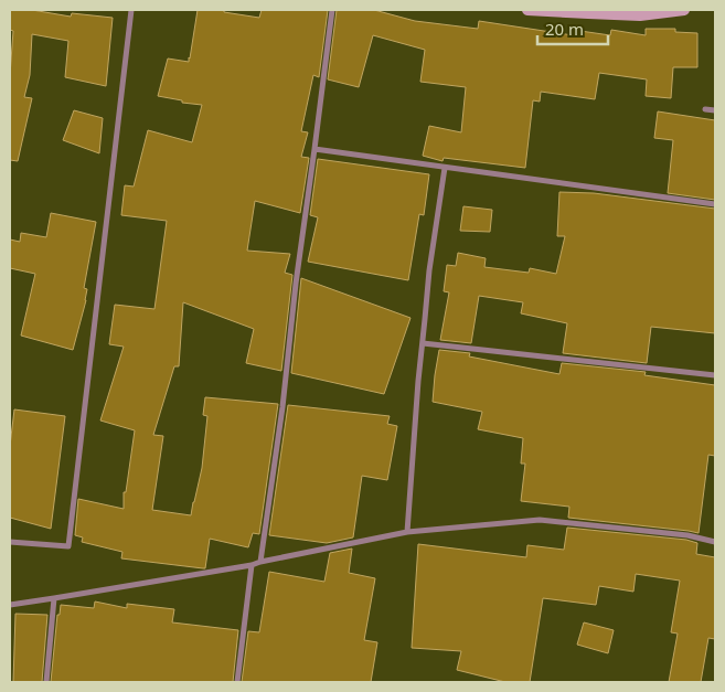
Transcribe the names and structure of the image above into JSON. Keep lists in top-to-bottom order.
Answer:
{
  "scale_bar": "20 m"
}
